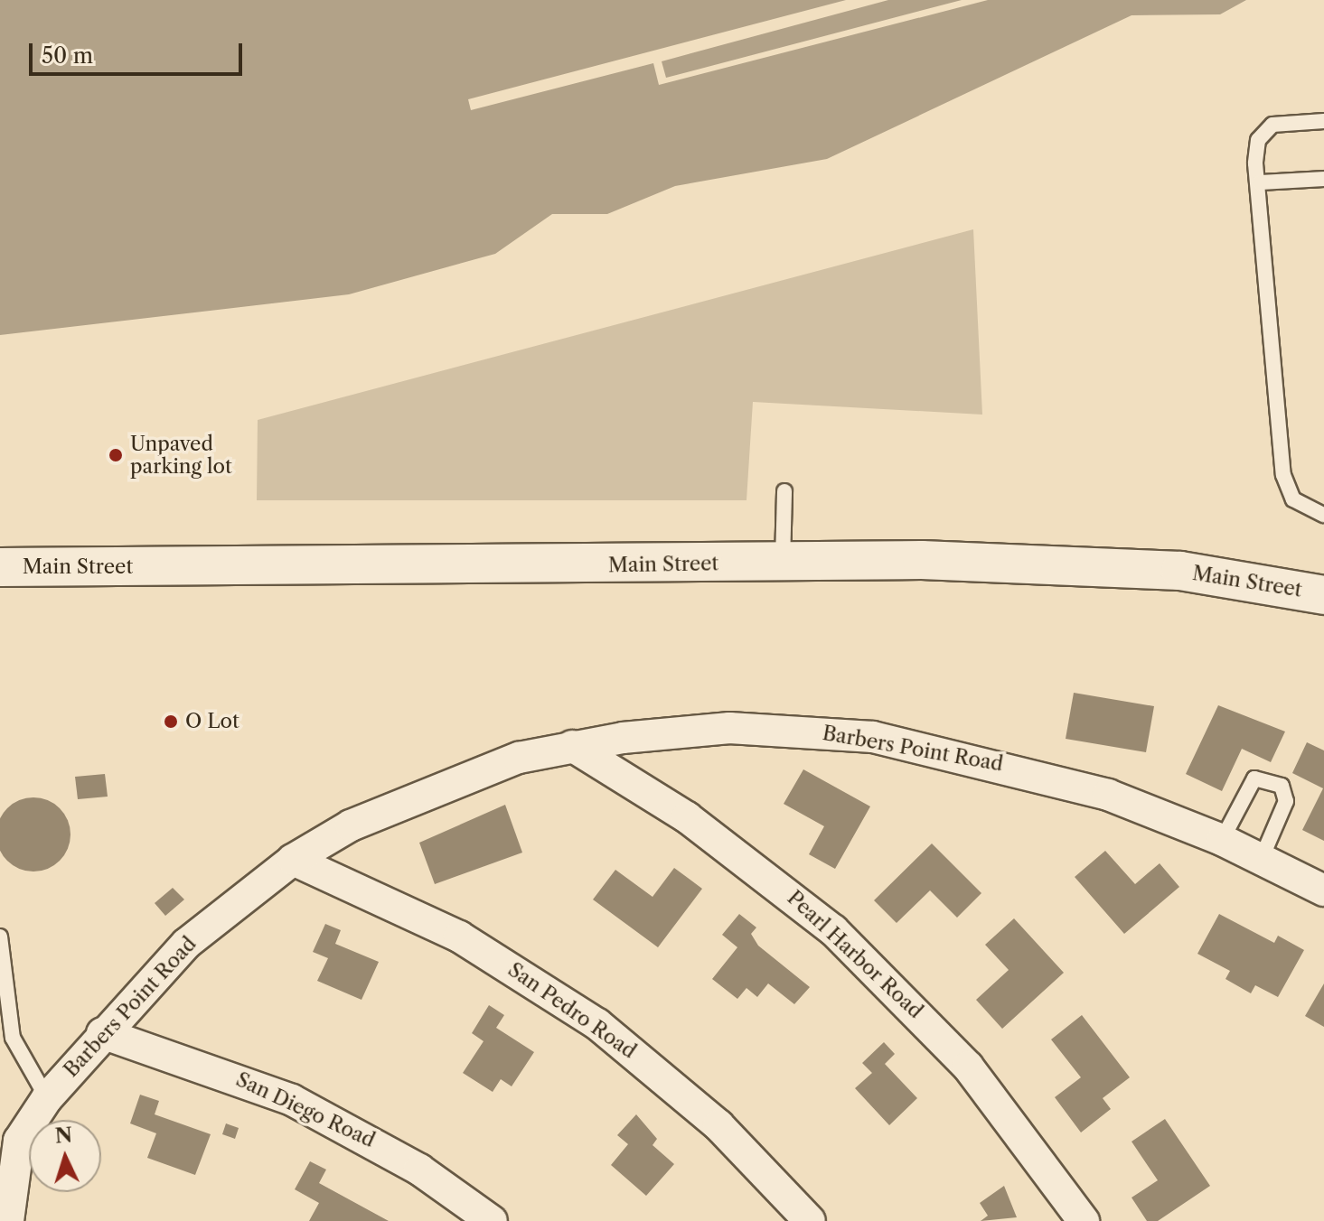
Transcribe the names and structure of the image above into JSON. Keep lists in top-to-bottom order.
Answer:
{
  "streets": {
    "street": [
      "Main Street",
      "Barbers Point Road",
      "Pearl Harbor Road",
      "San Pedro Road",
      "San Diego Road"
    ]
  },
  "crossings": [
    ["Barbers Point Road", "Pearl Harbor Road"],
    ["Barbers Point Road", "San Pedro Road"],
    ["Barbers Point Road", "San Diego Road"]
  ],
  "places": ["Unpaved parking lot", "O Lot"],
  "scale_bar": "50 m",
  "north": "top"
}
